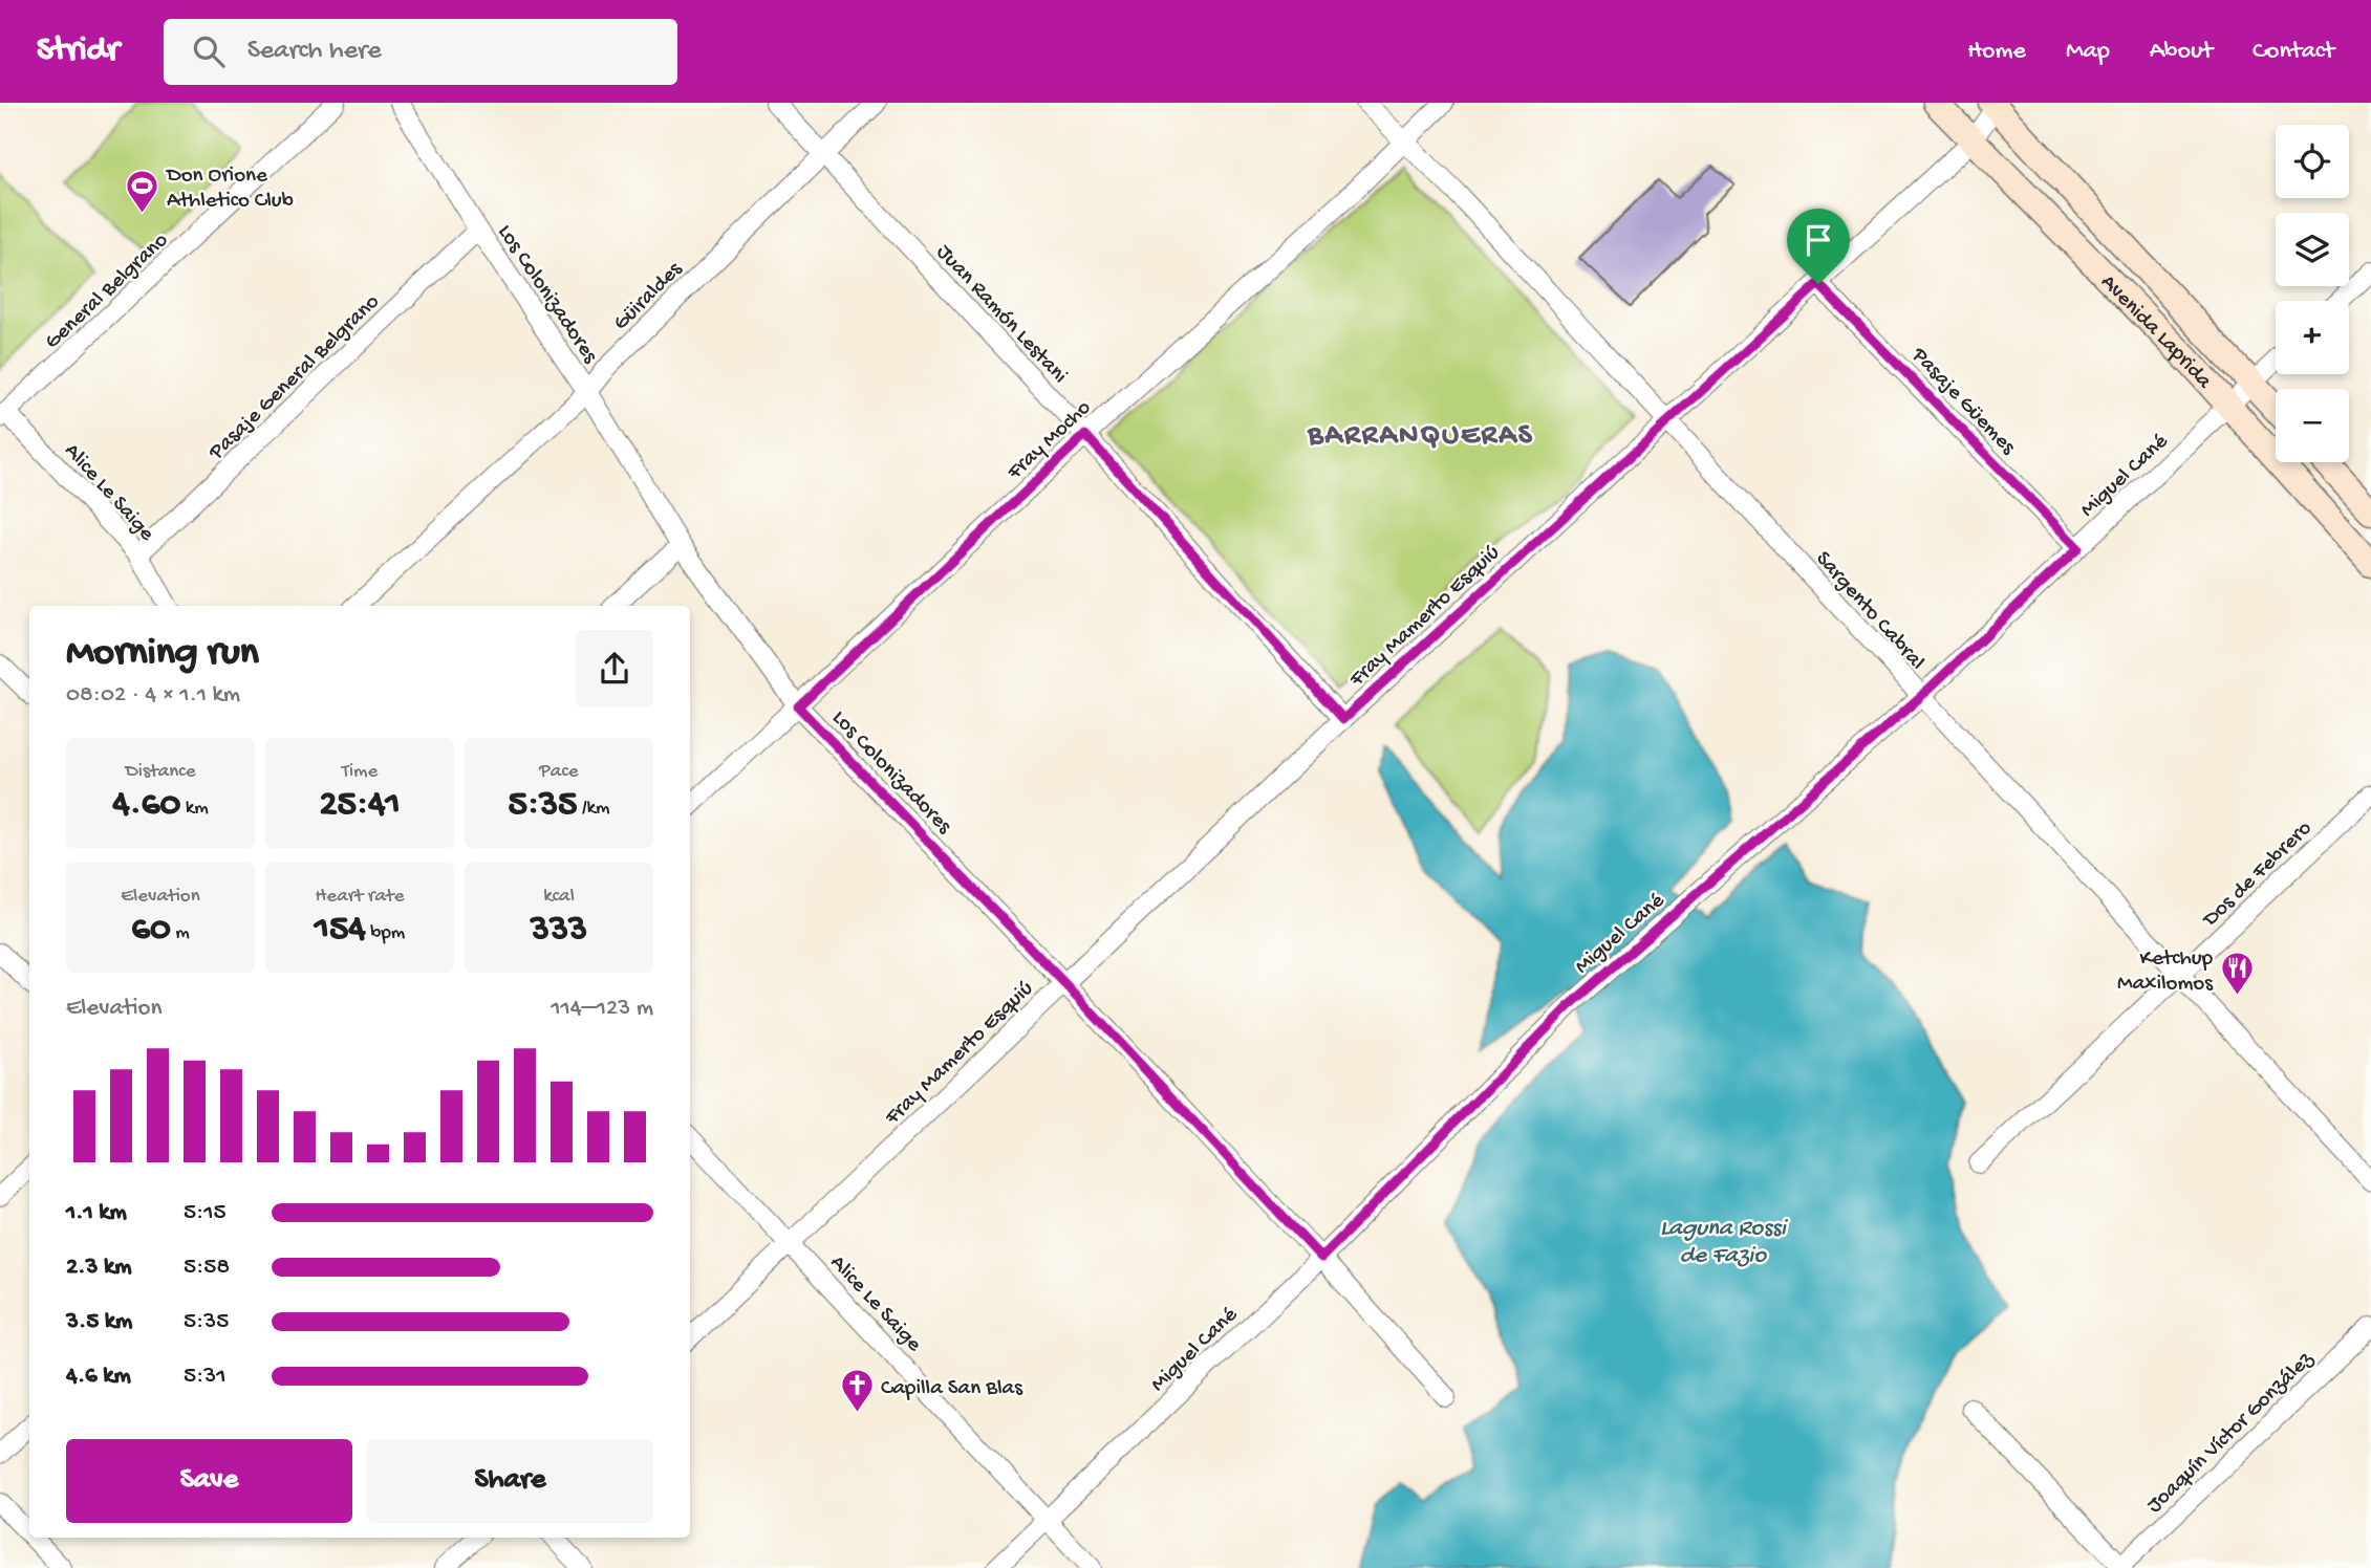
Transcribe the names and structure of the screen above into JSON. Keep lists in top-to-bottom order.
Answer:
{
  "streets": {
    "main road": ["Avenida Laprida"],
    "street": [
      "General Belgrano",
      "Los Colonizadores",
      "Güiraldes",
      "Juan Ramón Lestani",
      "Pasaje General Belgrano",
      "Pasaje Güemes",
      "Fray Mocho",
      "Miguel Cané",
      "Alice Le Saige",
      "Sargento Cabral",
      "Fray Mamerto Esquiú",
      "Dos de Febrero",
      "Joaquín Víctor González"
    ]
  },
  "crossings": [
    ["General Belgrano", "Alice Le Saige"],
    ["Los Colonizadores", "Güiraldes"],
    ["Los Colonizadores", "Pasaje General Belgrano"],
    ["Los Colonizadores", "Fray Mocho"],
    ["Los Colonizadores", "Miguel Cané"],
    ["Los Colonizadores", "Fray Mamerto Esquiú"],
    ["Güiraldes", "Juan Ramón Lestani"],
    ["Juan Ramón Lestani", "Fray Mocho"],
    ["Juan Ramón Lestani", "Fray Mamerto Esquiú"],
    ["Avenida Laprida", "Miguel Cané"],
    ["Avenida Laprida", "Fray Mamerto Esquiú"],
    ["Pasaje General Belgrano", "Alice Le Saige"],
    ["Pasaje Güemes", "Miguel Cané"],
    ["Pasaje Güemes", "Fray Mamerto Esquiú"],
    ["Fray Mocho", "Sargento Cabral"],
    ["Miguel Cané", "Alice Le Saige"],
    ["Miguel Cané", "Sargento Cabral"],
    ["Alice Le Saige", "Fray Mamerto Esquiú"],
    ["Sargento Cabral", "Fray Mamerto Esquiú"],
    ["Sargento Cabral", "Dos de Febrero"]
  ],
  "districts": ["BARRANQUERAS"],
  "water": ["Laguna Rossi de Fazio"],
  "places": {
    "sports": ["Don Orione Athletico Club"],
    "restaurant": ["Ketchup Maxilomos"],
    "church": ["Capilla San Blas"]
  },
  "page": {
    "header": "Stridr",
    "search": "Search here",
    "nav": [
      "Home",
      "Map",
      "About",
      "Contact"
    ],
    "map_buttons": ["+", "−"],
    "heading": ["Morning run", "08:02 · 4 × 1.1 km"],
    "stats": [
      ["Distance", "4.60 km"],
      ["Time", "25:41"],
      ["Pace", "5:35 /km"],
      ["Elevation", "60 m"],
      ["Heart rate", "154 bpm"],
      ["kcal", "333"]
    ],
    "chart": ["Elevation", "114–123 m"],
    "list": [
      {
        "name": "1.1 km",
        "note": "5:15"
      },
      {
        "name": "2.3 km",
        "note": "5:58"
      },
      {
        "name": "3.5 km",
        "note": "5:35"
      },
      {
        "name": "4.6 km",
        "note": "5:31"
      }
    ],
    "buttons": ["Save", "Share"]
  }
}
